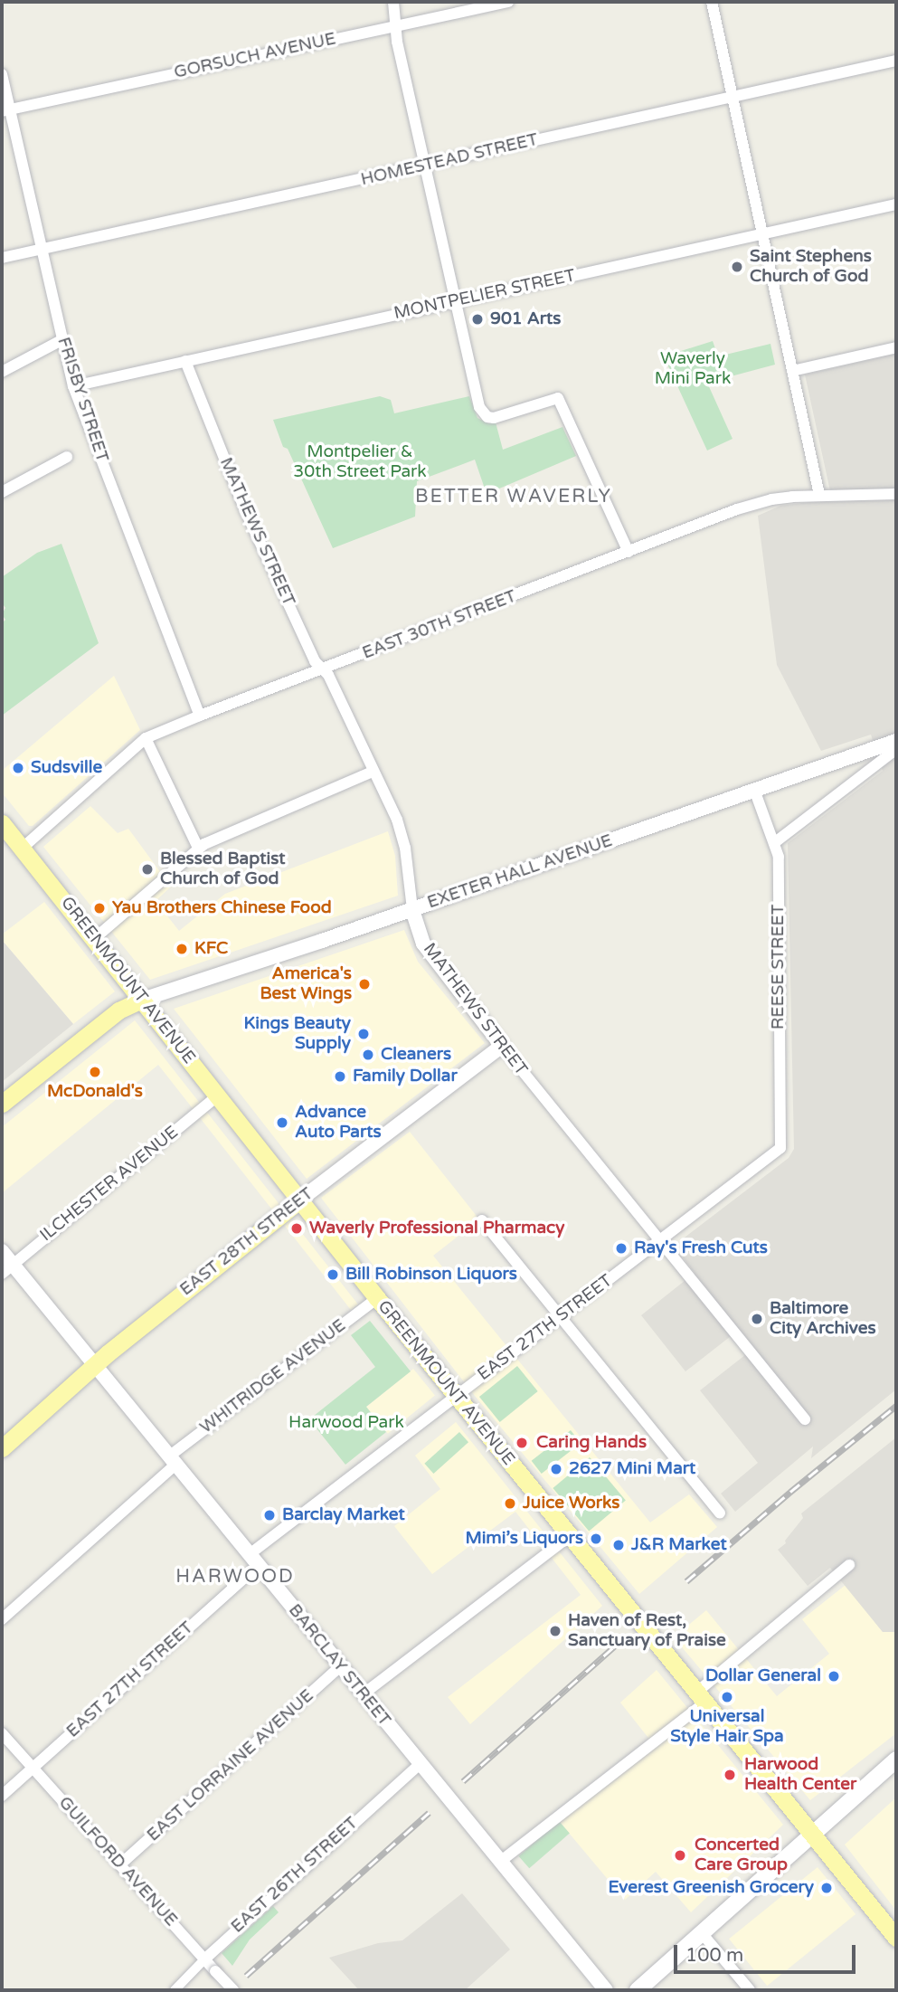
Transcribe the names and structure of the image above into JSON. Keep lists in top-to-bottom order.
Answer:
{
  "streets": {
    "main road": ["GREENMOUNT AVENUE", "EAST 28TH STREET"],
    "street": [
      "GORSUCH AVENUE",
      "HOMESTEAD STREET",
      "MONTPELIER STREET",
      "FRISBY STREET",
      "MATHEWS STREET",
      "EAST 30TH STREET",
      "EXETER HALL AVENUE",
      "REESE STREET",
      "ILCHESTER AVENUE",
      "EAST 27TH STREET",
      "WHITRIDGE AVENUE",
      "BARCLAY STREET",
      "EAST LORRAINE AVENUE",
      "GUILFORD AVENUE",
      "EAST 26TH STREET"
    ]
  },
  "crossings": [
    ["GORSUCH AVENUE", "FRISBY STREET"],
    ["HOMESTEAD STREET", "FRISBY STREET"],
    ["MONTPELIER STREET", "FRISBY STREET"],
    ["MONTPELIER STREET", "MATHEWS STREET"],
    ["FRISBY STREET", "EAST 30TH STREET"],
    ["MATHEWS STREET", "EAST 30TH STREET"],
    ["MATHEWS STREET", "EXETER HALL AVENUE"],
    ["MATHEWS STREET", "EAST 28TH STREET"],
    ["MATHEWS STREET", "EAST 27TH STREET"],
    ["EAST 30TH STREET", "GREENMOUNT AVENUE"],
    ["EXETER HALL AVENUE", "REESE STREET"],
    ["EXETER HALL AVENUE", "GREENMOUNT AVENUE"],
    ["REESE STREET", "EAST 27TH STREET"],
    ["GREENMOUNT AVENUE", "ILCHESTER AVENUE"],
    ["GREENMOUNT AVENUE", "EAST 28TH STREET"],
    ["GREENMOUNT AVENUE", "EAST 27TH STREET"],
    ["GREENMOUNT AVENUE", "WHITRIDGE AVENUE"],
    ["ILCHESTER AVENUE", "BARCLAY STREET"],
    ["EAST 28TH STREET", "BARCLAY STREET"],
    ["EAST 27TH STREET", "BARCLAY STREET"],
    ["EAST 27TH STREET", "GUILFORD AVENUE"],
    ["WHITRIDGE AVENUE", "BARCLAY STREET"],
    ["BARCLAY STREET", "EAST LORRAINE AVENUE"],
    ["BARCLAY STREET", "EAST 26TH STREET"],
    ["EAST LORRAINE AVENUE", "GUILFORD AVENUE"],
    ["GUILFORD AVENUE", "EAST 26TH STREET"]
  ],
  "districts": ["BETTER WAVERLY", "HARWOOD"],
  "parks": ["Waverly Mini Park", "Montpelier & 30th Street Park", "Harwood Park"],
  "places": [
    "Saint Stephens Church of God",
    "901 Arts",
    "Sudsville",
    "Blessed Baptist Church of God",
    "Yau Brothers Chinese Food",
    "KFC",
    "America's Best Wings",
    "Kings Beauty Supply",
    "Cleaners",
    "McDonald's",
    "Family Dollar",
    "Advance Auto Parts",
    "Waverly Professional Pharmacy",
    "Ray's Fresh Cuts",
    "Bill Robinson Liquors",
    "Baltimore City Archives",
    "Caring Hands",
    "2627 Mini Mart",
    "Juice Works",
    "Barclay Market",
    "Mimi’s Liquors",
    "J&R Market",
    "Haven of Rest, Sanctuary of Praise",
    "Dollar General",
    "Universal Style Hair Spa",
    "Harwood Health Center",
    "Concerted Care Group",
    "Everest Greenish Grocery"
  ],
  "scale_bar": "100 m"
}
